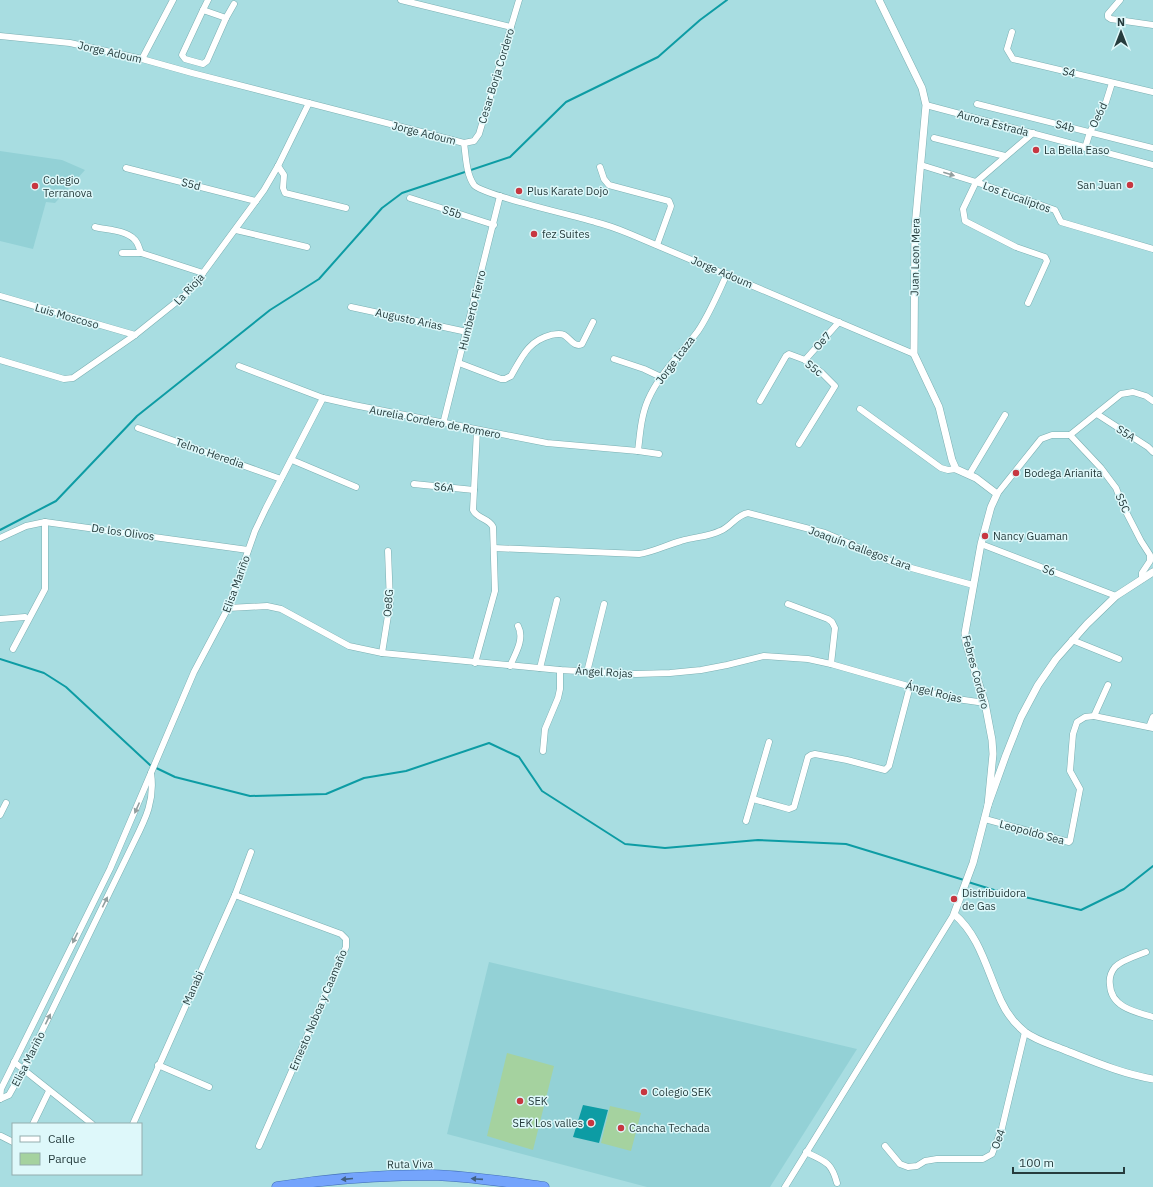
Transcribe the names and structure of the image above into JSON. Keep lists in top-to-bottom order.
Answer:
{
  "streets": {
    "highway": ["Ruta Viva"],
    "street": [
      "Jorge Adoum",
      "S4",
      "Cesar Borja Cordero",
      "Oe6d",
      "Aurora Estrada",
      "S4b",
      "S5d",
      "Los Eucaliptos",
      "S5b",
      "Juan Leon Mera",
      "La Rioja",
      "Humberto Fierro",
      "Luis Moscoso",
      "Augusto Arias",
      "Oe7",
      "Jorge Icaza",
      "S5c",
      "Aurelia Cordero de Romero",
      "S5A",
      "Telmo Heredia",
      "S6A",
      "S5C",
      "De los Olivos",
      "Joaquín Gallegos Lara",
      "S6",
      "Elisa Mariño",
      "Oe8G",
      "Ángel Rojas",
      "Febres Cordero",
      "Leopoldo Sea",
      "Manabi",
      "Ernesto Noboa y Caamaño",
      "Oe4"
    ]
  },
  "crossings": [
    ["Jorge Adoum", "Cesar Borja Cordero"],
    ["Jorge Adoum", "Juan Leon Mera"],
    ["Jorge Adoum", "La Rioja"],
    ["Jorge Adoum", "Humberto Fierro"],
    ["Jorge Adoum", "Oe7"],
    ["Jorge Adoum", "Jorge Icaza"],
    ["S4", "Oe6d"],
    ["Oe6d", "Aurora Estrada"],
    ["Oe6d", "S4b"],
    ["Aurora Estrada", "Juan Leon Mera"],
    ["S5d", "La Rioja"],
    ["Los Eucaliptos", "Juan Leon Mera"],
    ["S5b", "Humberto Fierro"],
    ["La Rioja", "Luis Moscoso"],
    ["Humberto Fierro", "Augusto Arias"],
    ["Humberto Fierro", "Aurelia Cordero de Romero"],
    ["Oe7", "S5c"],
    ["Jorge Icaza", "Aurelia Cordero de Romero"],
    ["Aurelia Cordero de Romero", "Elisa Mariño"],
    ["Telmo Heredia", "Elisa Mariño"],
    ["De los Olivos", "Elisa Mariño"],
    ["Joaquín Gallegos Lara", "Febres Cordero"],
    ["S6", "Febres Cordero"],
    ["Elisa Mariño", "Ángel Rojas"],
    ["Oe8G", "Ángel Rojas"],
    ["Ángel Rojas", "Febres Cordero"],
    ["Manabi", "Ernesto Noboa y Caamaño"]
  ],
  "one_way": ["Ruta Viva"],
  "places": [
    "La Bella Easo",
    "San Juan",
    "Colegio Terranova",
    "Plus Karate Dojo",
    "fez Suites",
    "Bodega Arianita",
    "Nancy Guaman",
    "Distribuidora de Gas",
    "Colegio SEK",
    "SEK",
    "SEK Los valles",
    "Cancha Techada"
  ],
  "legend": ["Calle", "Parque"],
  "scale_bar": "100 m",
  "north": "top"
}
